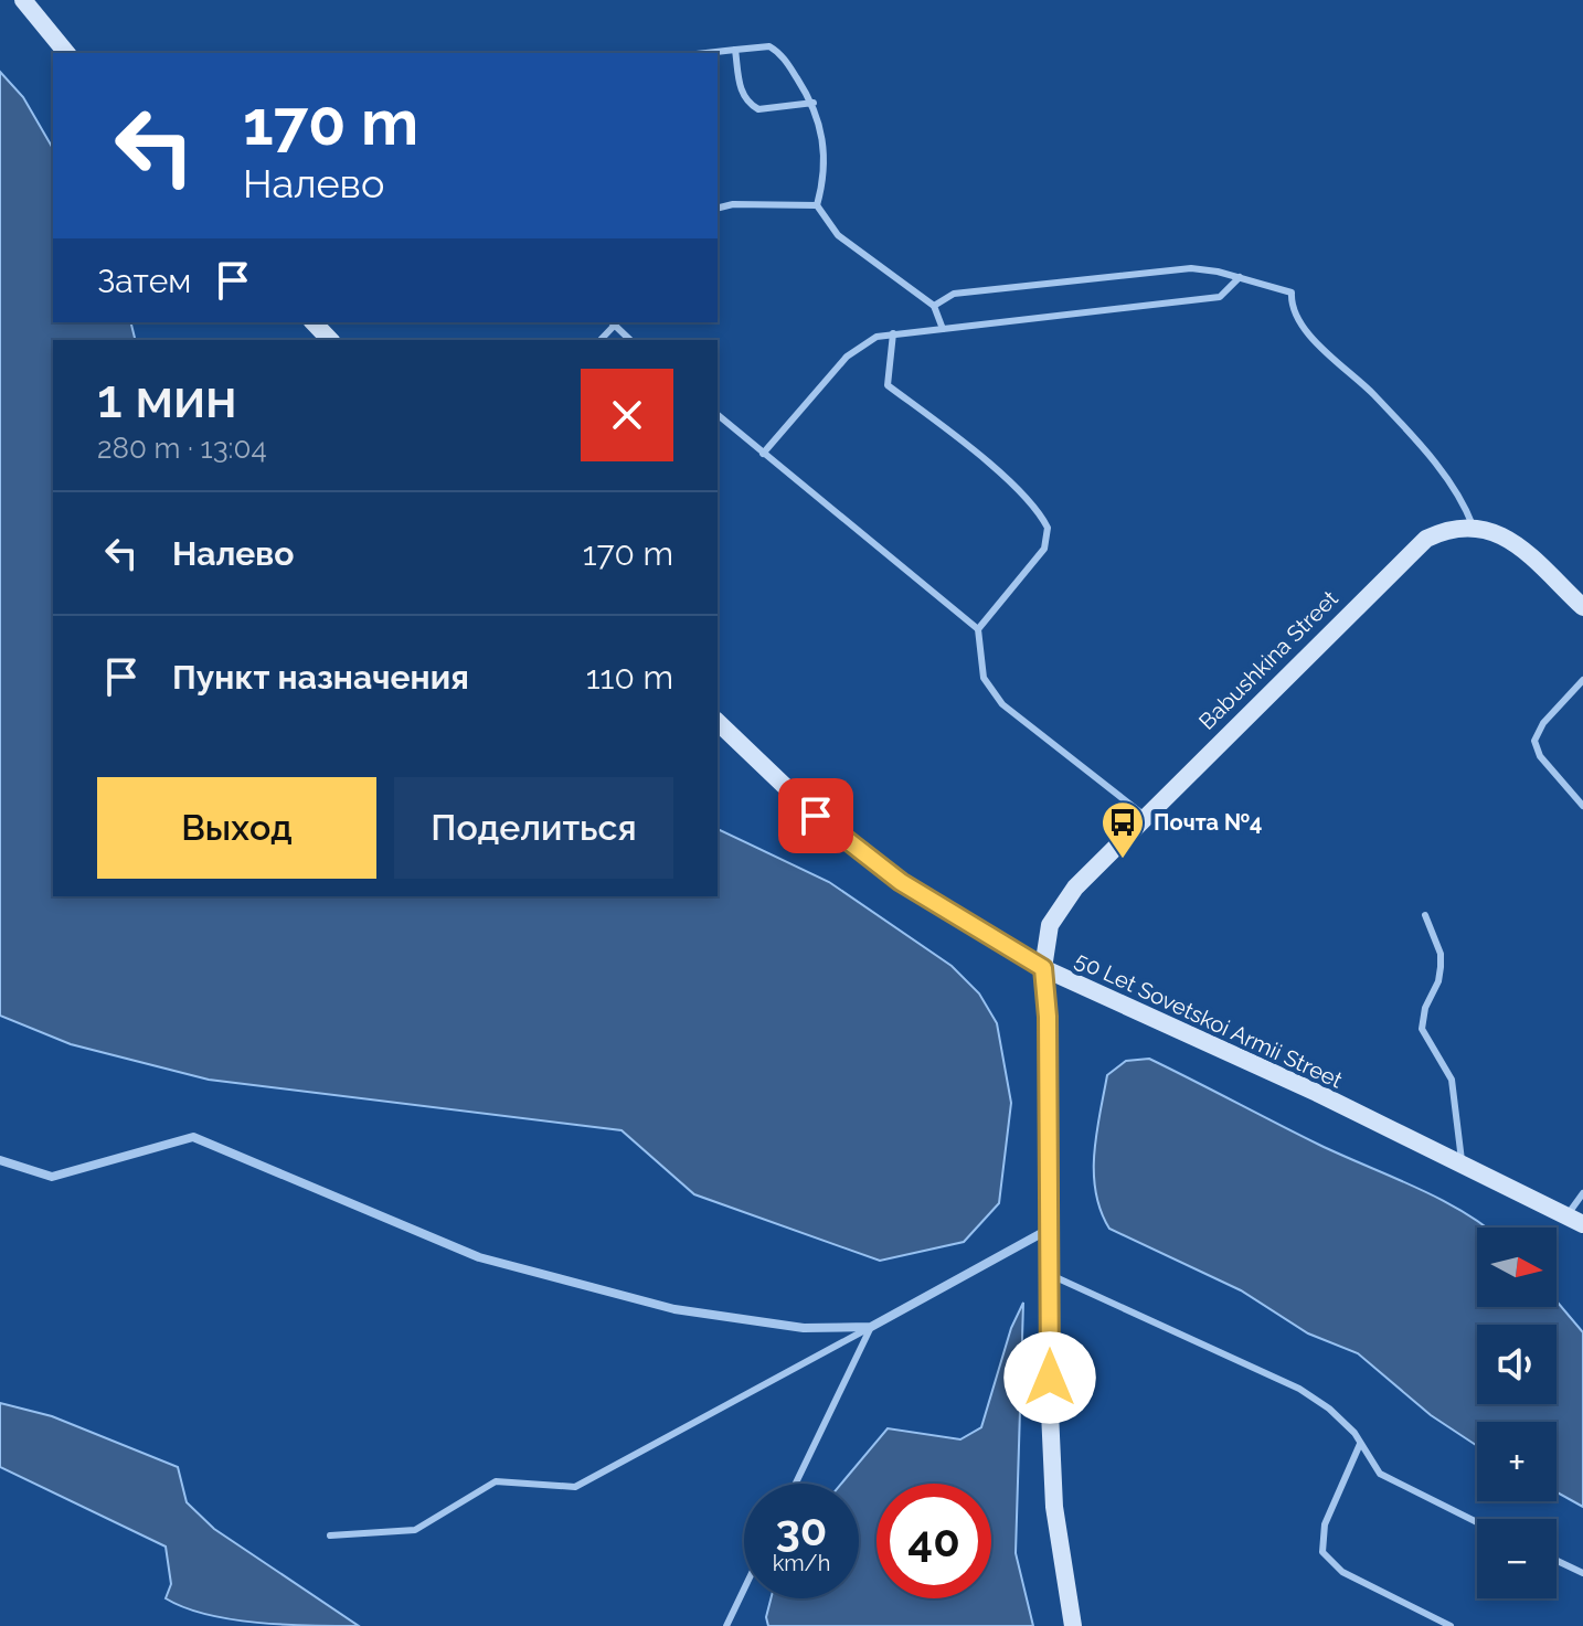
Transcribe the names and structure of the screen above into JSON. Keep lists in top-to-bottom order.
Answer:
{
  "streets": {
    "street": ["Babushkina Street", "50 Let Sovetskoi Armii Street"]
  },
  "crossings": [
    ["Babushkina Street", "50 Let Sovetskoi Armii Street"]
  ],
  "places": {
    "bus stop": ["Почта №4"]
  },
  "north": "right",
  "page": {
    "turn": ["170 m", "Налево"],
    "then": "Затем",
    "heading": ["1 мин", "280 m · 13:04"],
    "list": [
      {
        "name": "Налево",
        "value": "170 m"
      },
      {
        "name": "Пункт назначения",
        "value": "110 m"
      }
    ],
    "buttons": ["Выход", "Поделиться"],
    "map_buttons": ["+", "−"],
    "speed": "30 km/h",
    "limit": "40"
  }
}
